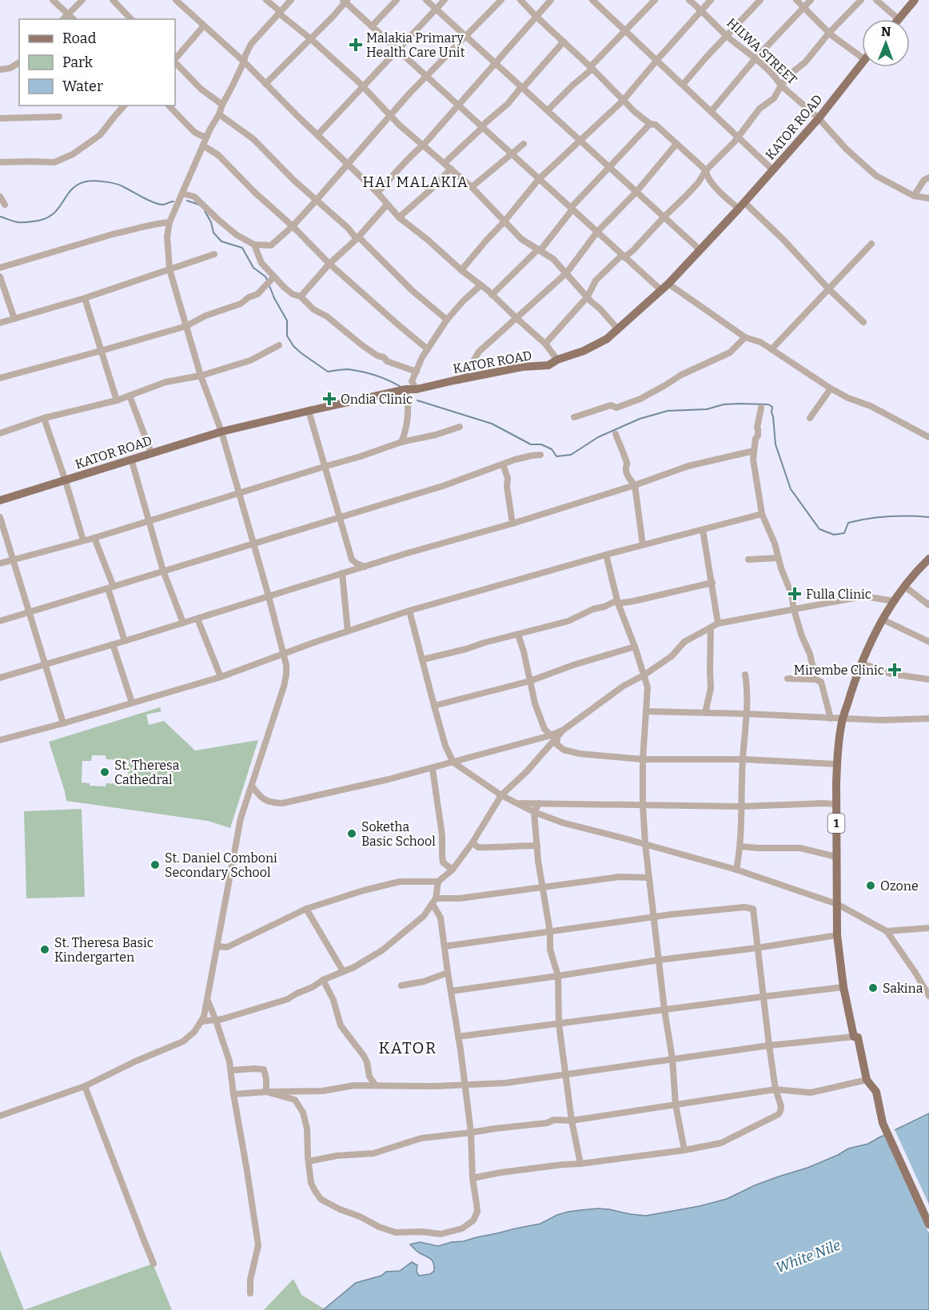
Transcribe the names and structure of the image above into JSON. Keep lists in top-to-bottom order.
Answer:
{
  "streets": {
    "main road": ["KATOR ROAD", "1"],
    "street": ["HILWA STREET"]
  },
  "crossings": [
    ["HILWA STREET", "KATOR ROAD"]
  ],
  "districts": ["HAI MALAKIA", "KATOR"],
  "water": ["White Nile"],
  "places": {
    "health": [
      "Malakia Primary Health Care Unit",
      "Ondia Clinic",
      "Fulla Clinic",
      "Mirembe Clinic"
    ],
    "other": [
      "St. Theresa Cathedral",
      "Soketha Basic School",
      "St. Daniel Comboni Secondary School",
      "Ozone",
      "St. Theresa Basic Kindergarten",
      "Sakina"
    ]
  },
  "legend": ["Road", "Park", "Water"],
  "north": "top"
}
